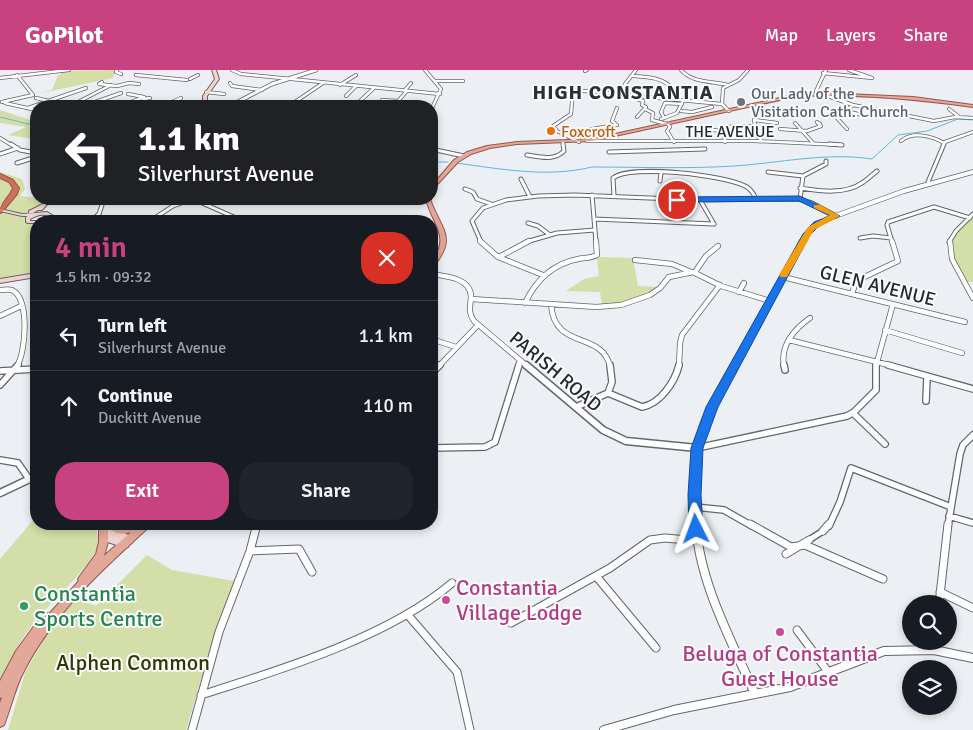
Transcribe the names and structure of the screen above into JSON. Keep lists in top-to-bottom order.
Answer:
{
  "streets": {
    "street": ["THE AVENUE", "GLEN AVENUE", "PARISH ROAD"]
  },
  "districts": ["HIGH CONSTANTIA"],
  "parks": ["Alphen Common"],
  "places": [
    "Our Lady of the Visitation Cath. Church",
    "Foxcroft",
    "Constantia Village Lodge",
    "Constantia Sports Centre",
    "Beluga of Constantia Guest House"
  ],
  "page": {
    "header": "GoPilot",
    "nav": ["Map", "Layers", "Share"],
    "turn": ["1.1 km", "Silverhurst Avenue"],
    "heading": ["4 min", "1.5 km · 09:32"],
    "list": [
      {
        "name": "Turn left",
        "note": "Silverhurst Avenue",
        "value": "1.1 km"
      },
      {
        "name": "Continue",
        "note": "Duckitt Avenue",
        "value": "110 m"
      }
    ],
    "buttons": ["Exit", "Share"]
  }
}
